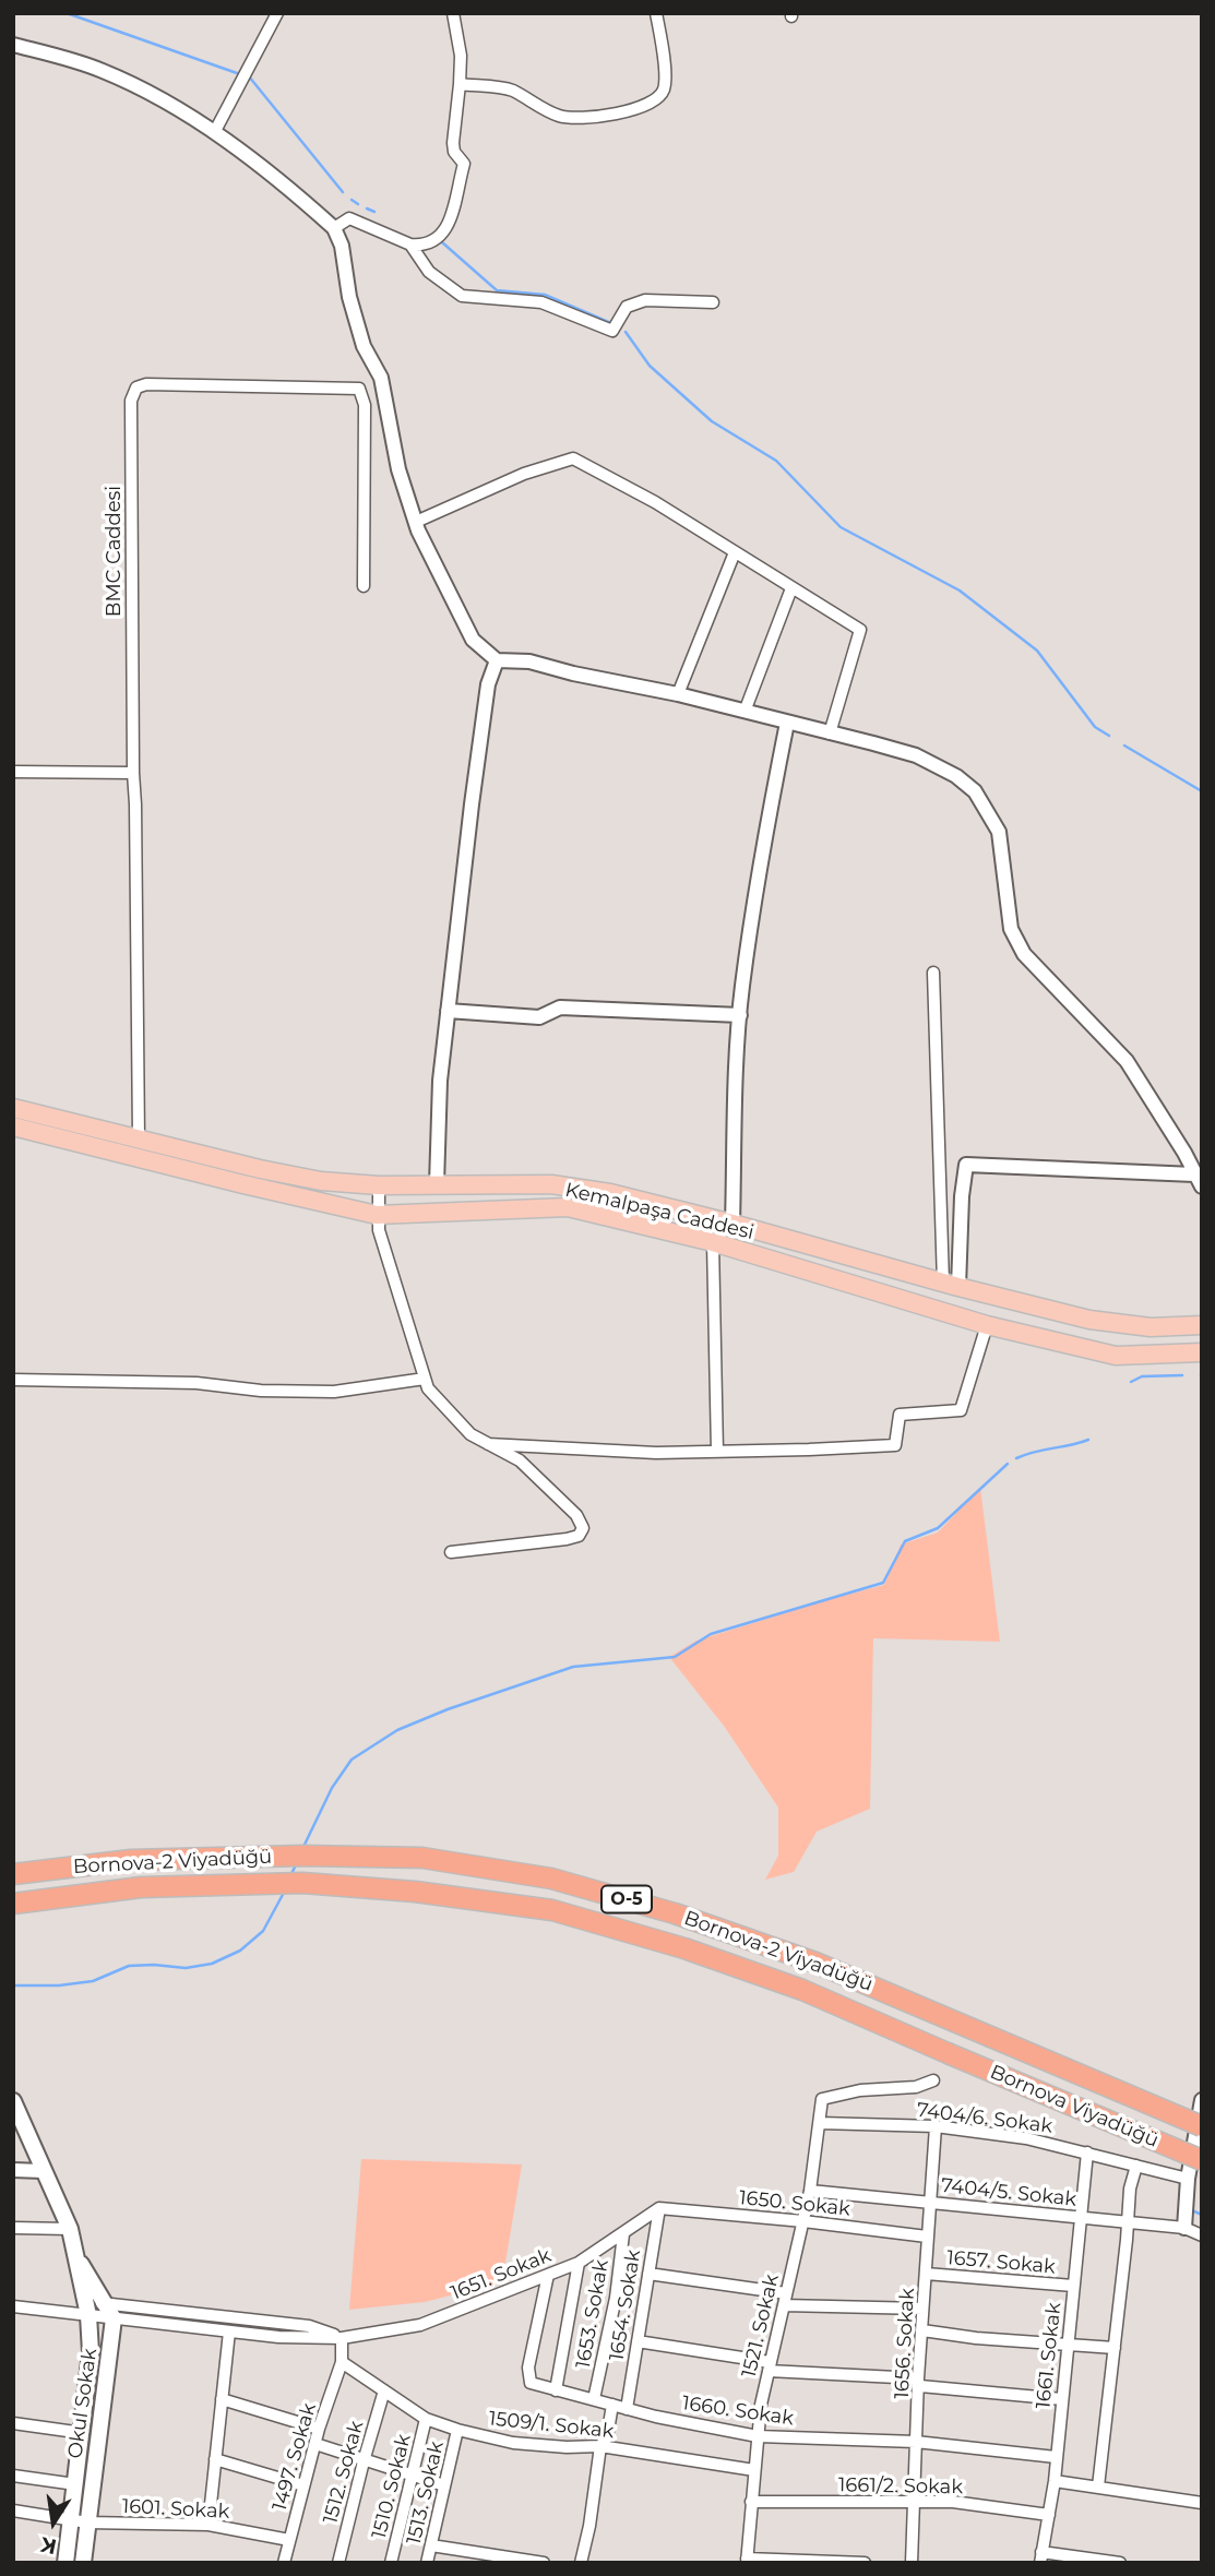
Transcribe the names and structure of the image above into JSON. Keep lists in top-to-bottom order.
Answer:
{
  "streets": {
    "highway": ["Bornova-2 Viyadüğü", "O-5", "Bornova Viyadüğü"],
    "main road": ["Kemalpaşa Caddesi", "Okul Sokak"],
    "street": [
      "BMC Caddesi",
      "7404/6. Sokak",
      "7404/5. Sokak",
      "1650. Sokak",
      "1657. Sokak",
      "1651. Sokak",
      "1654. Sokak",
      "1653. Sokak",
      "1521. Sokak",
      "1656. Sokak",
      "1661. Sokak",
      "1660. Sokak",
      "1509/1. Sokak",
      "1497. Sokak",
      "1512. Sokak",
      "1510. Sokak",
      "1661/2. Sokak",
      "1513. Sokak",
      "1601. Sokak"
    ]
  },
  "crossings": [
    ["BMC Caddesi", "Kemalpaşa Caddesi"],
    ["Bornova-2 Viyadüğü", "Bornova Viyadüğü"],
    ["7404/6. Sokak", "1521. Sokak"],
    ["7404/6. Sokak", "1656. Sokak"],
    ["7404/6. Sokak", "1661. Sokak"],
    ["7404/5. Sokak", "1521. Sokak"],
    ["7404/5. Sokak", "1656. Sokak"],
    ["7404/5. Sokak", "1661. Sokak"],
    ["1650. Sokak", "1651. Sokak"],
    ["1650. Sokak", "1654. Sokak"],
    ["1650. Sokak", "1521. Sokak"],
    ["1650. Sokak", "1656. Sokak"],
    ["1657. Sokak", "1656. Sokak"],
    ["1657. Sokak", "1661. Sokak"],
    ["1651. Sokak", "1654. Sokak"],
    ["1651. Sokak", "1653. Sokak"],
    ["1651. Sokak", "1660. Sokak"],
    ["1654. Sokak", "1660. Sokak"],
    ["1653. Sokak", "1660. Sokak"],
    ["1521. Sokak", "1660. Sokak"],
    ["1521. Sokak", "1509/1. Sokak"],
    ["1521. Sokak", "1661/2. Sokak"],
    ["1656. Sokak", "1660. Sokak"],
    ["1656. Sokak", "1661/2. Sokak"],
    ["1661. Sokak", "1660. Sokak"],
    ["1661. Sokak", "1661/2. Sokak"],
    ["Okul Sokak", "1601. Sokak"],
    ["1509/1. Sokak", "1497. Sokak"],
    ["1509/1. Sokak", "1512. Sokak"],
    ["1509/1. Sokak", "1510. Sokak"],
    ["1509/1. Sokak", "1513. Sokak"],
    ["1497. Sokak", "1601. Sokak"]
  ],
  "north": "bottom"
}
